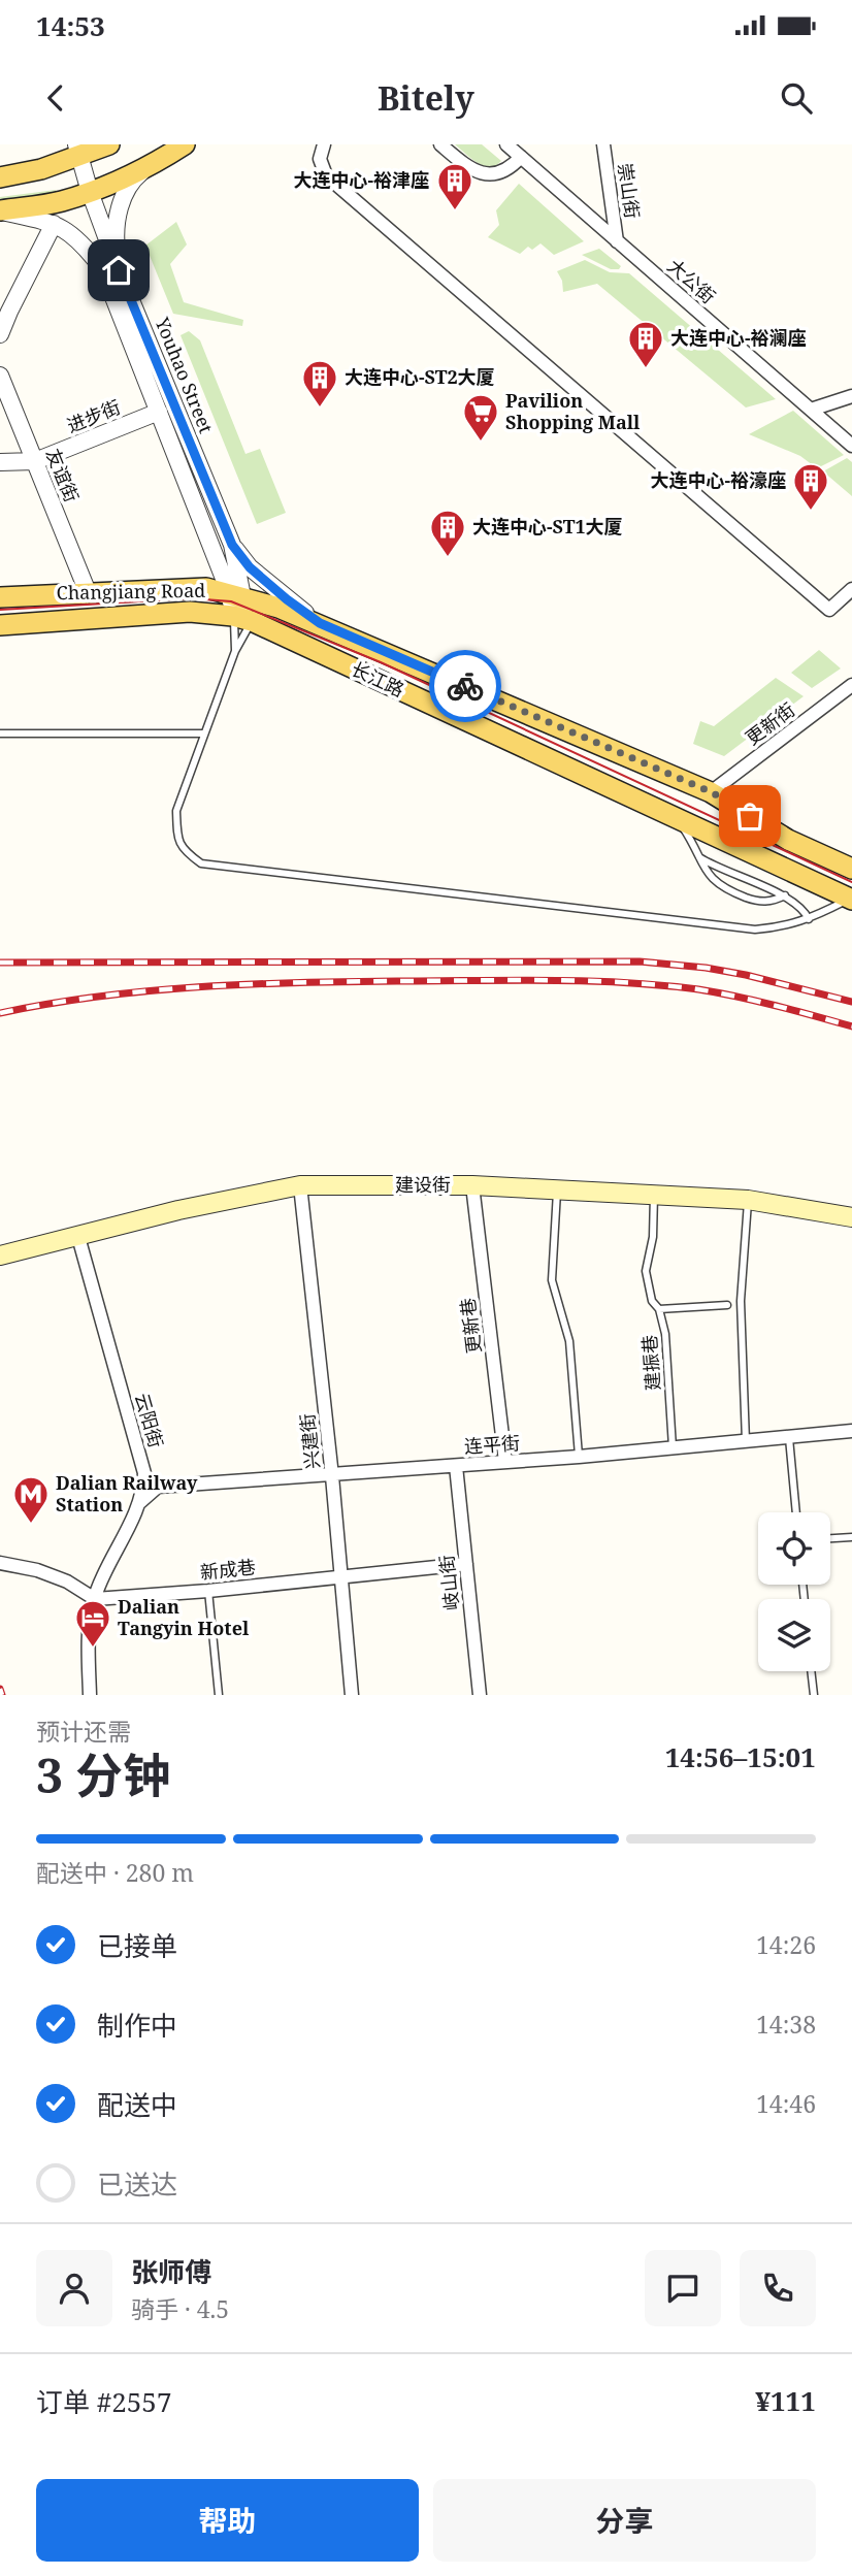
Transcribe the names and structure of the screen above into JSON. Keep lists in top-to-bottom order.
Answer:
{
  "streets": {
    "main road": ["Changjiang Road", "长江路", "建设街"],
    "street": [
      "崇山街",
      "大公街",
      "Youhao Street",
      "进步街",
      "友谊街",
      "更新街",
      "更新巷",
      "云阳街",
      "兴建街",
      "连平街",
      "新成巷",
      "岐山街"
    ],
    "lane": ["建振巷"]
  },
  "crossings": [
    ["崇山街", "大公街"],
    ["Youhao Street", "进步街"],
    ["Youhao Street", "Changjiang Road"],
    ["Youhao Street", "长江路"],
    ["进步街", "友谊街"],
    ["友谊街", "Changjiang Road"],
    ["Changjiang Road", "更新街"],
    ["建设街", "更新巷"],
    ["建设街", "建振巷"],
    ["建设街", "云阳街"],
    ["建设街", "兴建街"],
    ["更新巷", "连平街"],
    ["建振巷", "连平街"],
    ["云阳街", "连平街"],
    ["云阳街", "新成巷"],
    ["兴建街", "连平街"],
    ["兴建街", "新成巷"],
    ["连平街", "岐山街"],
    ["新成巷", "岐山街"]
  ],
  "places": {
    "building": [
      "大连中心-裕津座",
      "大连中心-裕澜座",
      "大连中心-ST2大厦",
      "大连中心-裕濠座",
      "大连中心-ST1大厦"
    ],
    "supermarket": ["Pavilion Shopping Mall"],
    "metro station": ["Dalian Railway Station"],
    "hotel": ["Dalian Tangyin Hotel"]
  },
  "page": {
    "status": "14:53",
    "header": "Bitely",
    "heading": ["3 分钟", "预计还需", "14:56–15:01"],
    "panel": [
      "张师傅",
      "骑手 · 4.5",
      "订单 #2557",
      "¥111"
    ],
    "bar": "配送中 · 280 m",
    "list": [
      ["已接单", "14:26"],
      ["制作中", "14:38"],
      ["配送中", "14:46"],
      "已送达"
    ],
    "buttons": ["帮助", "分享"]
  }
}
